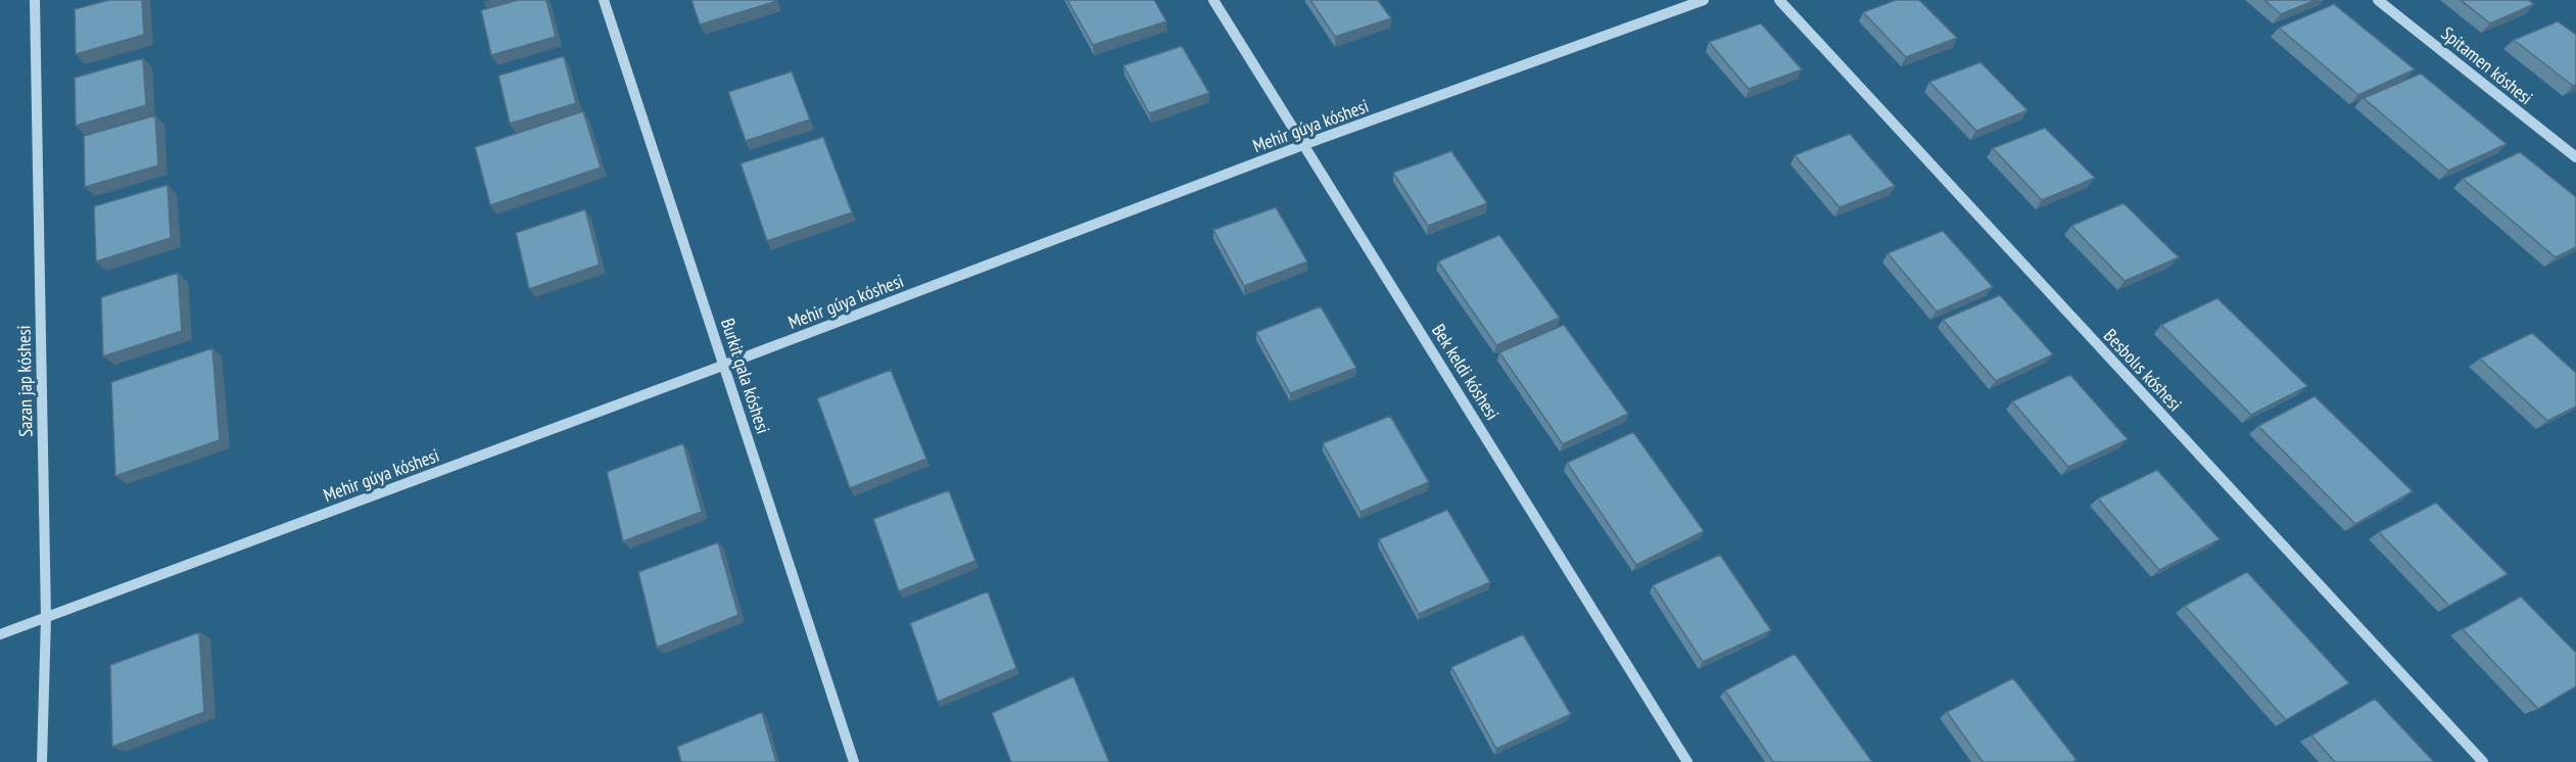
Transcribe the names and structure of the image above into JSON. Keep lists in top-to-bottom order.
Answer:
{
  "streets": {
    "street": [
      "Spitamen kóshesi",
      "Mehir gúyа kóshesi",
      "Besbolıs kóshesi",
      "Bek keldi kóshesi",
      "Burkit qala kóshesi",
      "Sazan jap kóshesi"
    ]
  },
  "crossings": [
    ["Mehir gúyа kóshesi", "Bek keldi kóshesi"],
    ["Mehir gúyа kóshesi", "Burkit qala kóshesi"],
    ["Mehir gúyа kóshesi", "Sazan jap kóshesi"]
  ]
}
